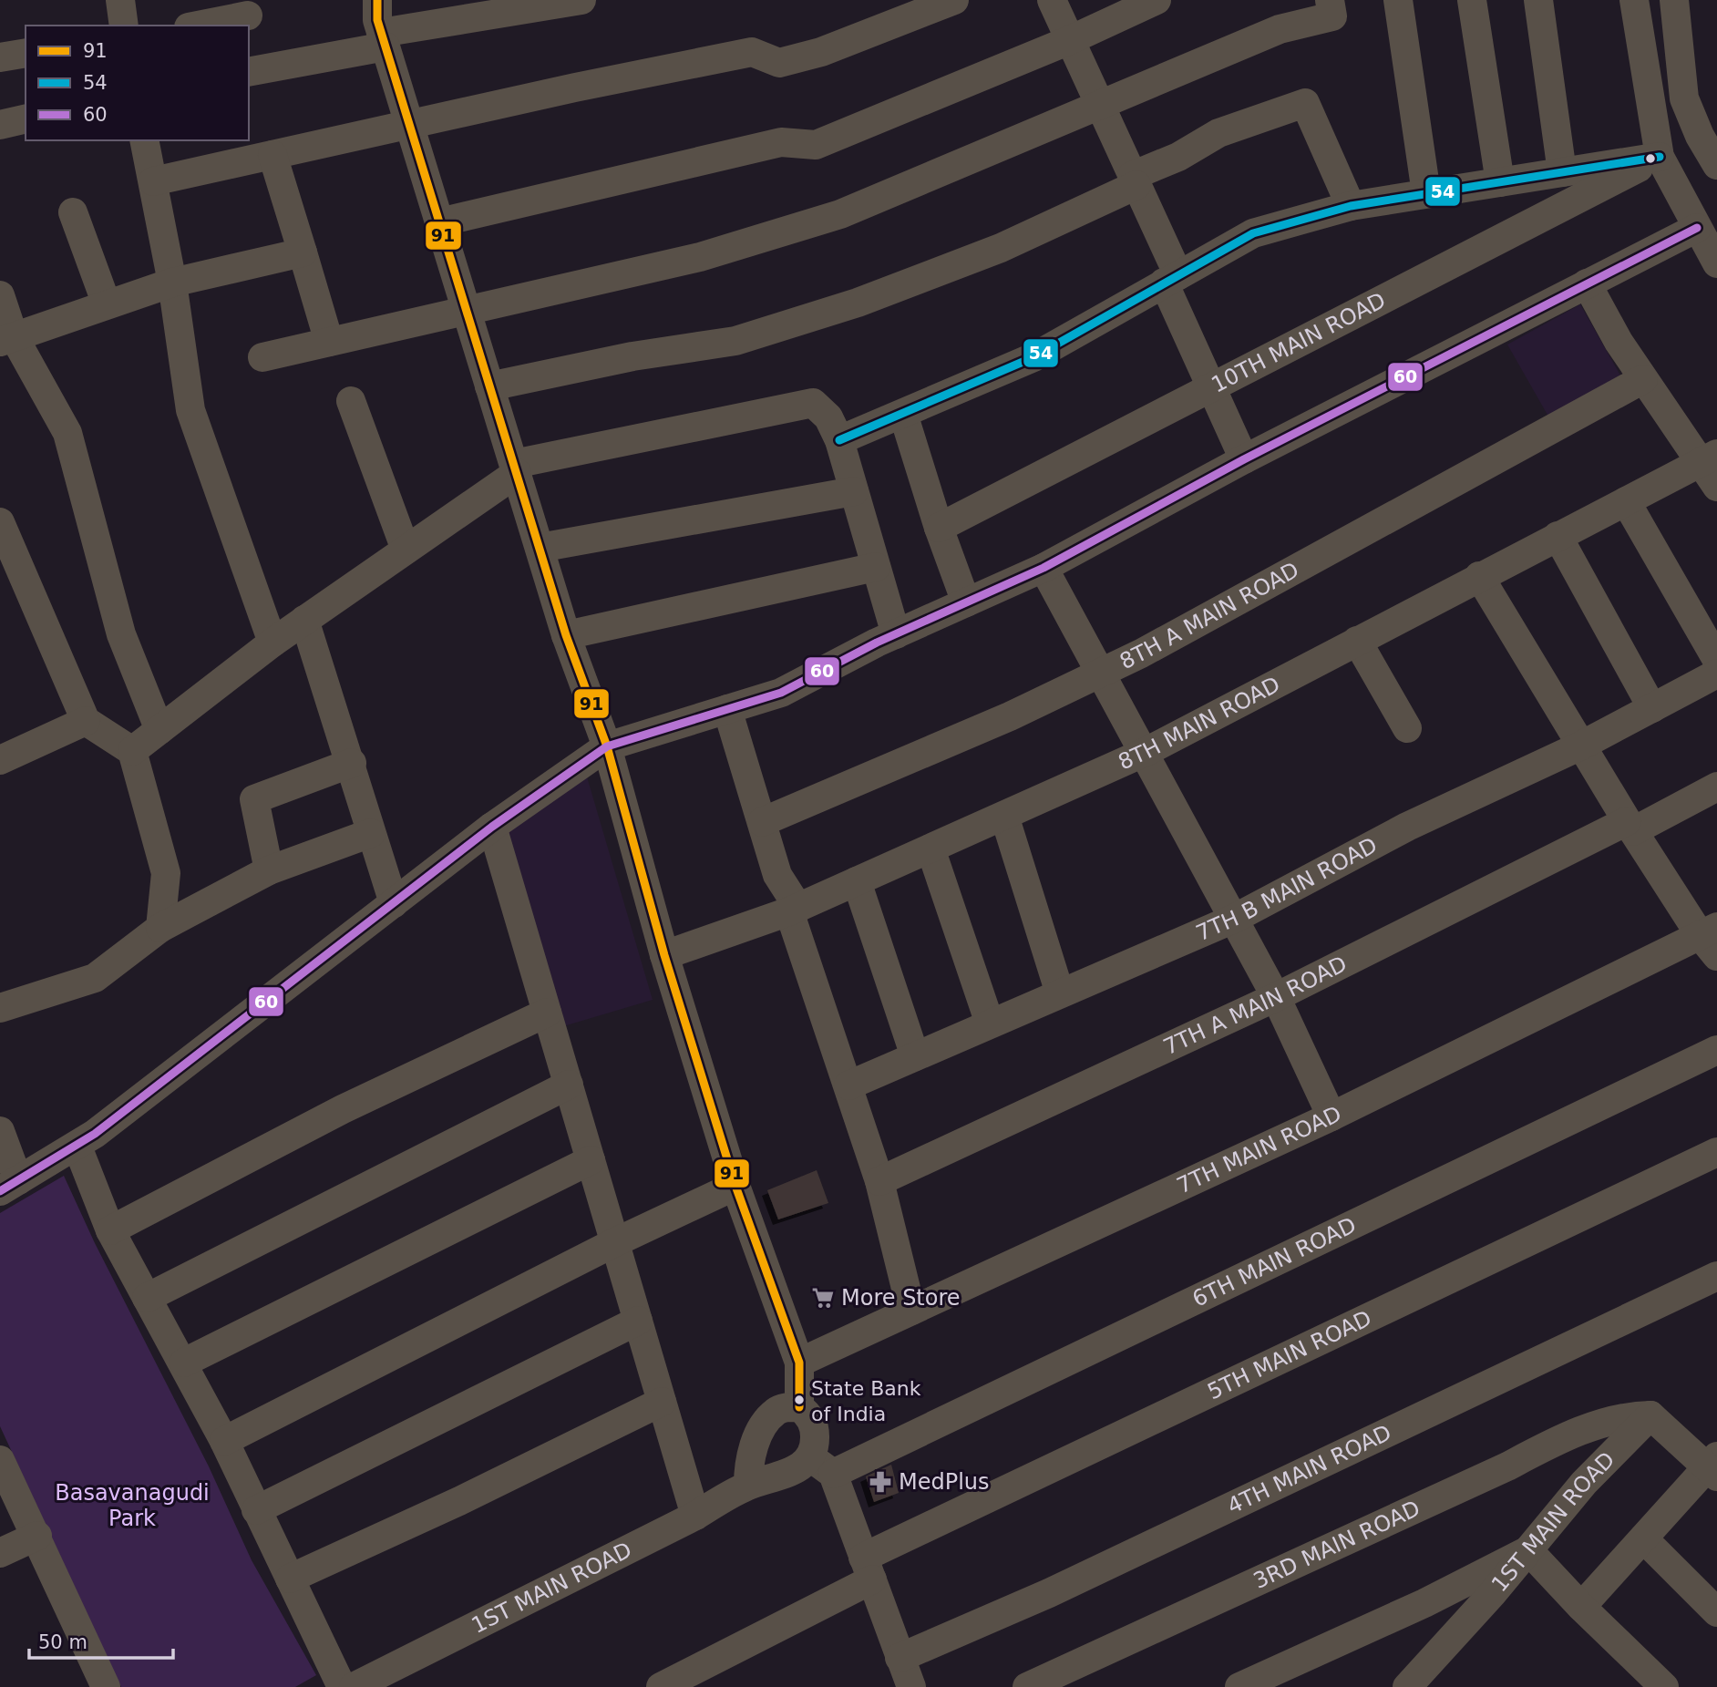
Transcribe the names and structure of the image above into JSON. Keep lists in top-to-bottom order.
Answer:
{
  "streets": {
    "street": [
      "10TH MAIN ROAD",
      "8TH A MAIN ROAD",
      "8TH MAIN ROAD",
      "7TH B MAIN ROAD",
      "7TH A MAIN ROAD",
      "7TH MAIN ROAD",
      "6TH MAIN ROAD",
      "5TH MAIN ROAD",
      "4TH MAIN ROAD",
      "1ST MAIN ROAD",
      "3RD MAIN ROAD"
    ]
  },
  "crossings": [
    ["6TH MAIN ROAD", "1ST MAIN ROAD"],
    ["1ST MAIN ROAD", "3RD MAIN ROAD"]
  ],
  "parks": ["Basavanagudi Park"],
  "places": {
    "supermarket": ["More Store"],
    "other": ["State Bank of India"],
    "pharmacy": ["MedPlus"]
  },
  "lines": ["transit line 91", "transit line 54", "transit line 60"],
  "legend": ["91", "54", "60"],
  "scale_bar": "50 m"
}
